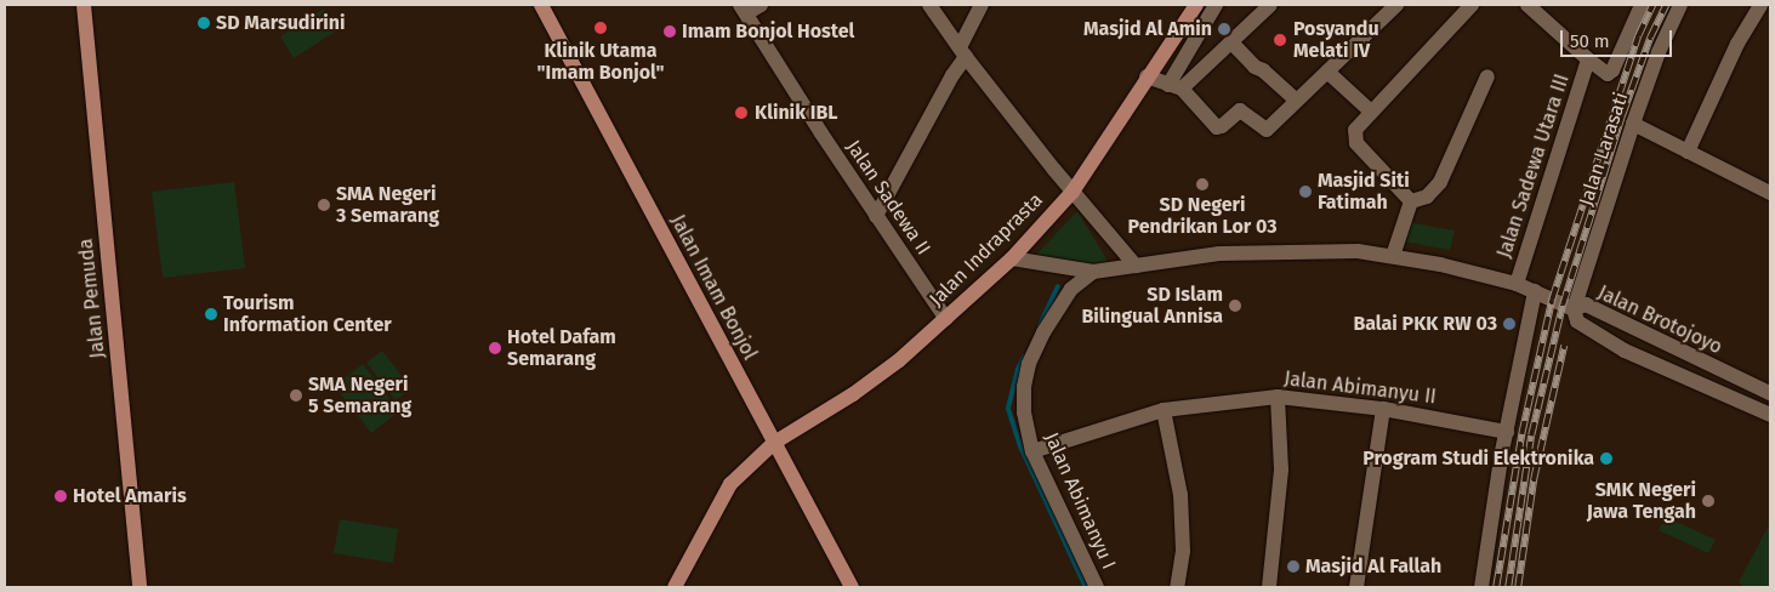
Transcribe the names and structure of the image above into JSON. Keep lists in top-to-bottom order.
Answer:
{
  "streets": {
    "main road": ["Jalan Indraprasta", "Jalan Imam Bonjol", "Jalan Pemuda"],
    "street": [
      "Jalan Larasati",
      "Jalan Sadewa Utara III",
      "Jalan Sadewa II",
      "Jalan Brotojoyo",
      "Jalan Abimanyu II",
      "Jalan Abimanyu I"
    ]
  },
  "crossings": [
    ["Jalan Larasati", "Jalan Brotojoyo"],
    ["Jalan Sadewa II", "Jalan Indraprasta"],
    ["Jalan Indraprasta", "Jalan Imam Bonjol"],
    ["Jalan Abimanyu II", "Jalan Abimanyu I"]
  ],
  "places": [
    "SD Marsudirini",
    "Klinik Utama \"Imam Bonjol\"",
    "Masjid Al Amin",
    "Imam Bonjol Hostel",
    "Posyandu Melati IV",
    "Klinik IBL",
    "SD Negeri Pendrikan Lor 03",
    "Masjid Siti Fatimah",
    "SMA Negeri 3 Semarang",
    "SD Islam Bilingual Annisa",
    "Tourism Information Center",
    "Balai PKK RW 03",
    "Hotel Dafam Semarang",
    "SMA Negeri 5 Semarang",
    "Program Studi Elektronika",
    "Hotel Amaris",
    "SMK Negeri Jawa Tengah",
    "Masjid Al Fallah"
  ],
  "scale_bar": "50 m"
}
